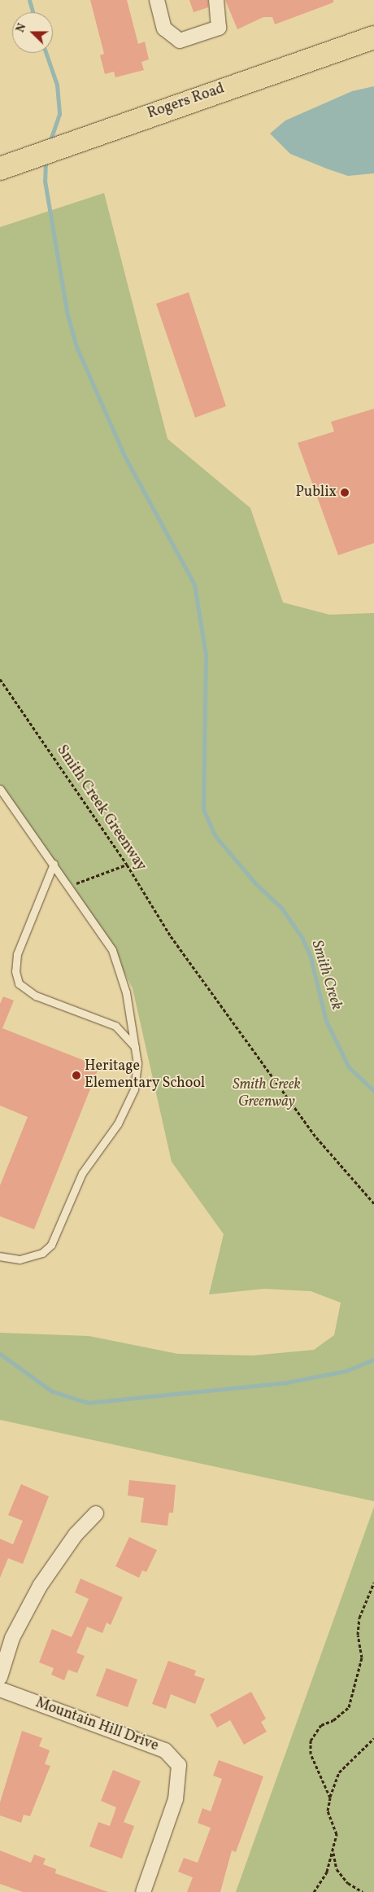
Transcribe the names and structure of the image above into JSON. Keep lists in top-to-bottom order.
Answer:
{
  "streets": {
    "main road": ["Rogers Road"],
    "street": ["Mountain Hill Drive"],
    "path": ["Smith Creek Greenway"]
  },
  "water": ["Smith Creek"],
  "parks": ["Smith Creek Greenway"],
  "places": ["Publix", "Heritage Elementary School"],
  "north": "left"
}
